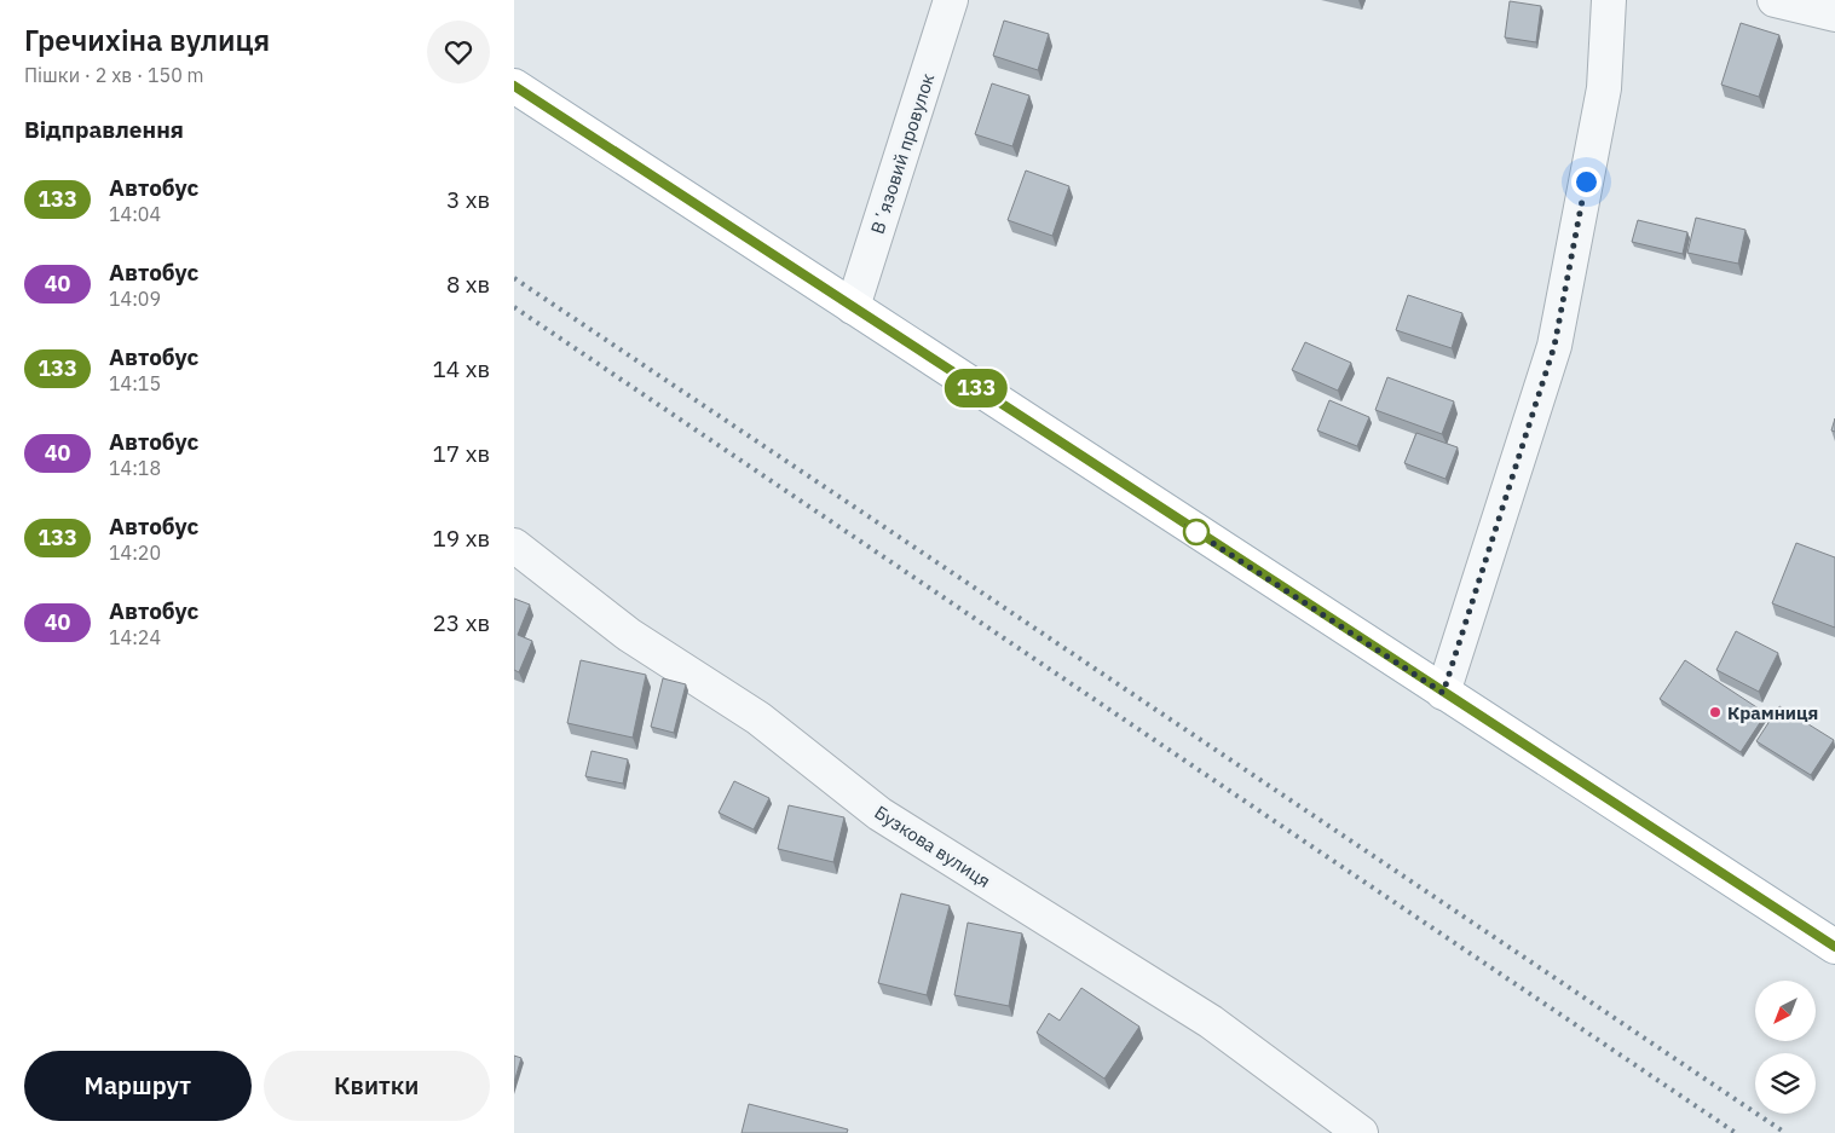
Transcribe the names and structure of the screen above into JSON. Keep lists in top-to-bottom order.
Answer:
{
  "streets": {
    "street": ["Вʼязовий провулок", "Бузкова вулиця"]
  },
  "places": ["Крамниця"],
  "lines": ["bus line 133"],
  "north": "bottom left",
  "page": {
    "heading": [
      ["Гречихіна вулиця", "Пішки · 2 хв · 150 m"],
      "Відправлення"
    ],
    "on_map": "133",
    "list": [
      {
        "mark": "133",
        "name": "Автобус",
        "note": "14:04",
        "value": "3 хв"
      },
      {
        "mark": "40",
        "name": "Автобус",
        "note": "14:09",
        "value": "8 хв"
      },
      {
        "mark": "133",
        "name": "Автобус",
        "note": "14:15",
        "value": "14 хв"
      },
      {
        "mark": "40",
        "name": "Автобус",
        "note": "14:18",
        "value": "17 хв"
      },
      {
        "mark": "133",
        "name": "Автобус",
        "note": "14:20",
        "value": "19 хв"
      },
      {
        "mark": "40",
        "name": "Автобус",
        "note": "14:24",
        "value": "23 хв"
      }
    ],
    "buttons": ["Маршрут", "Квитки"]
  }
}
